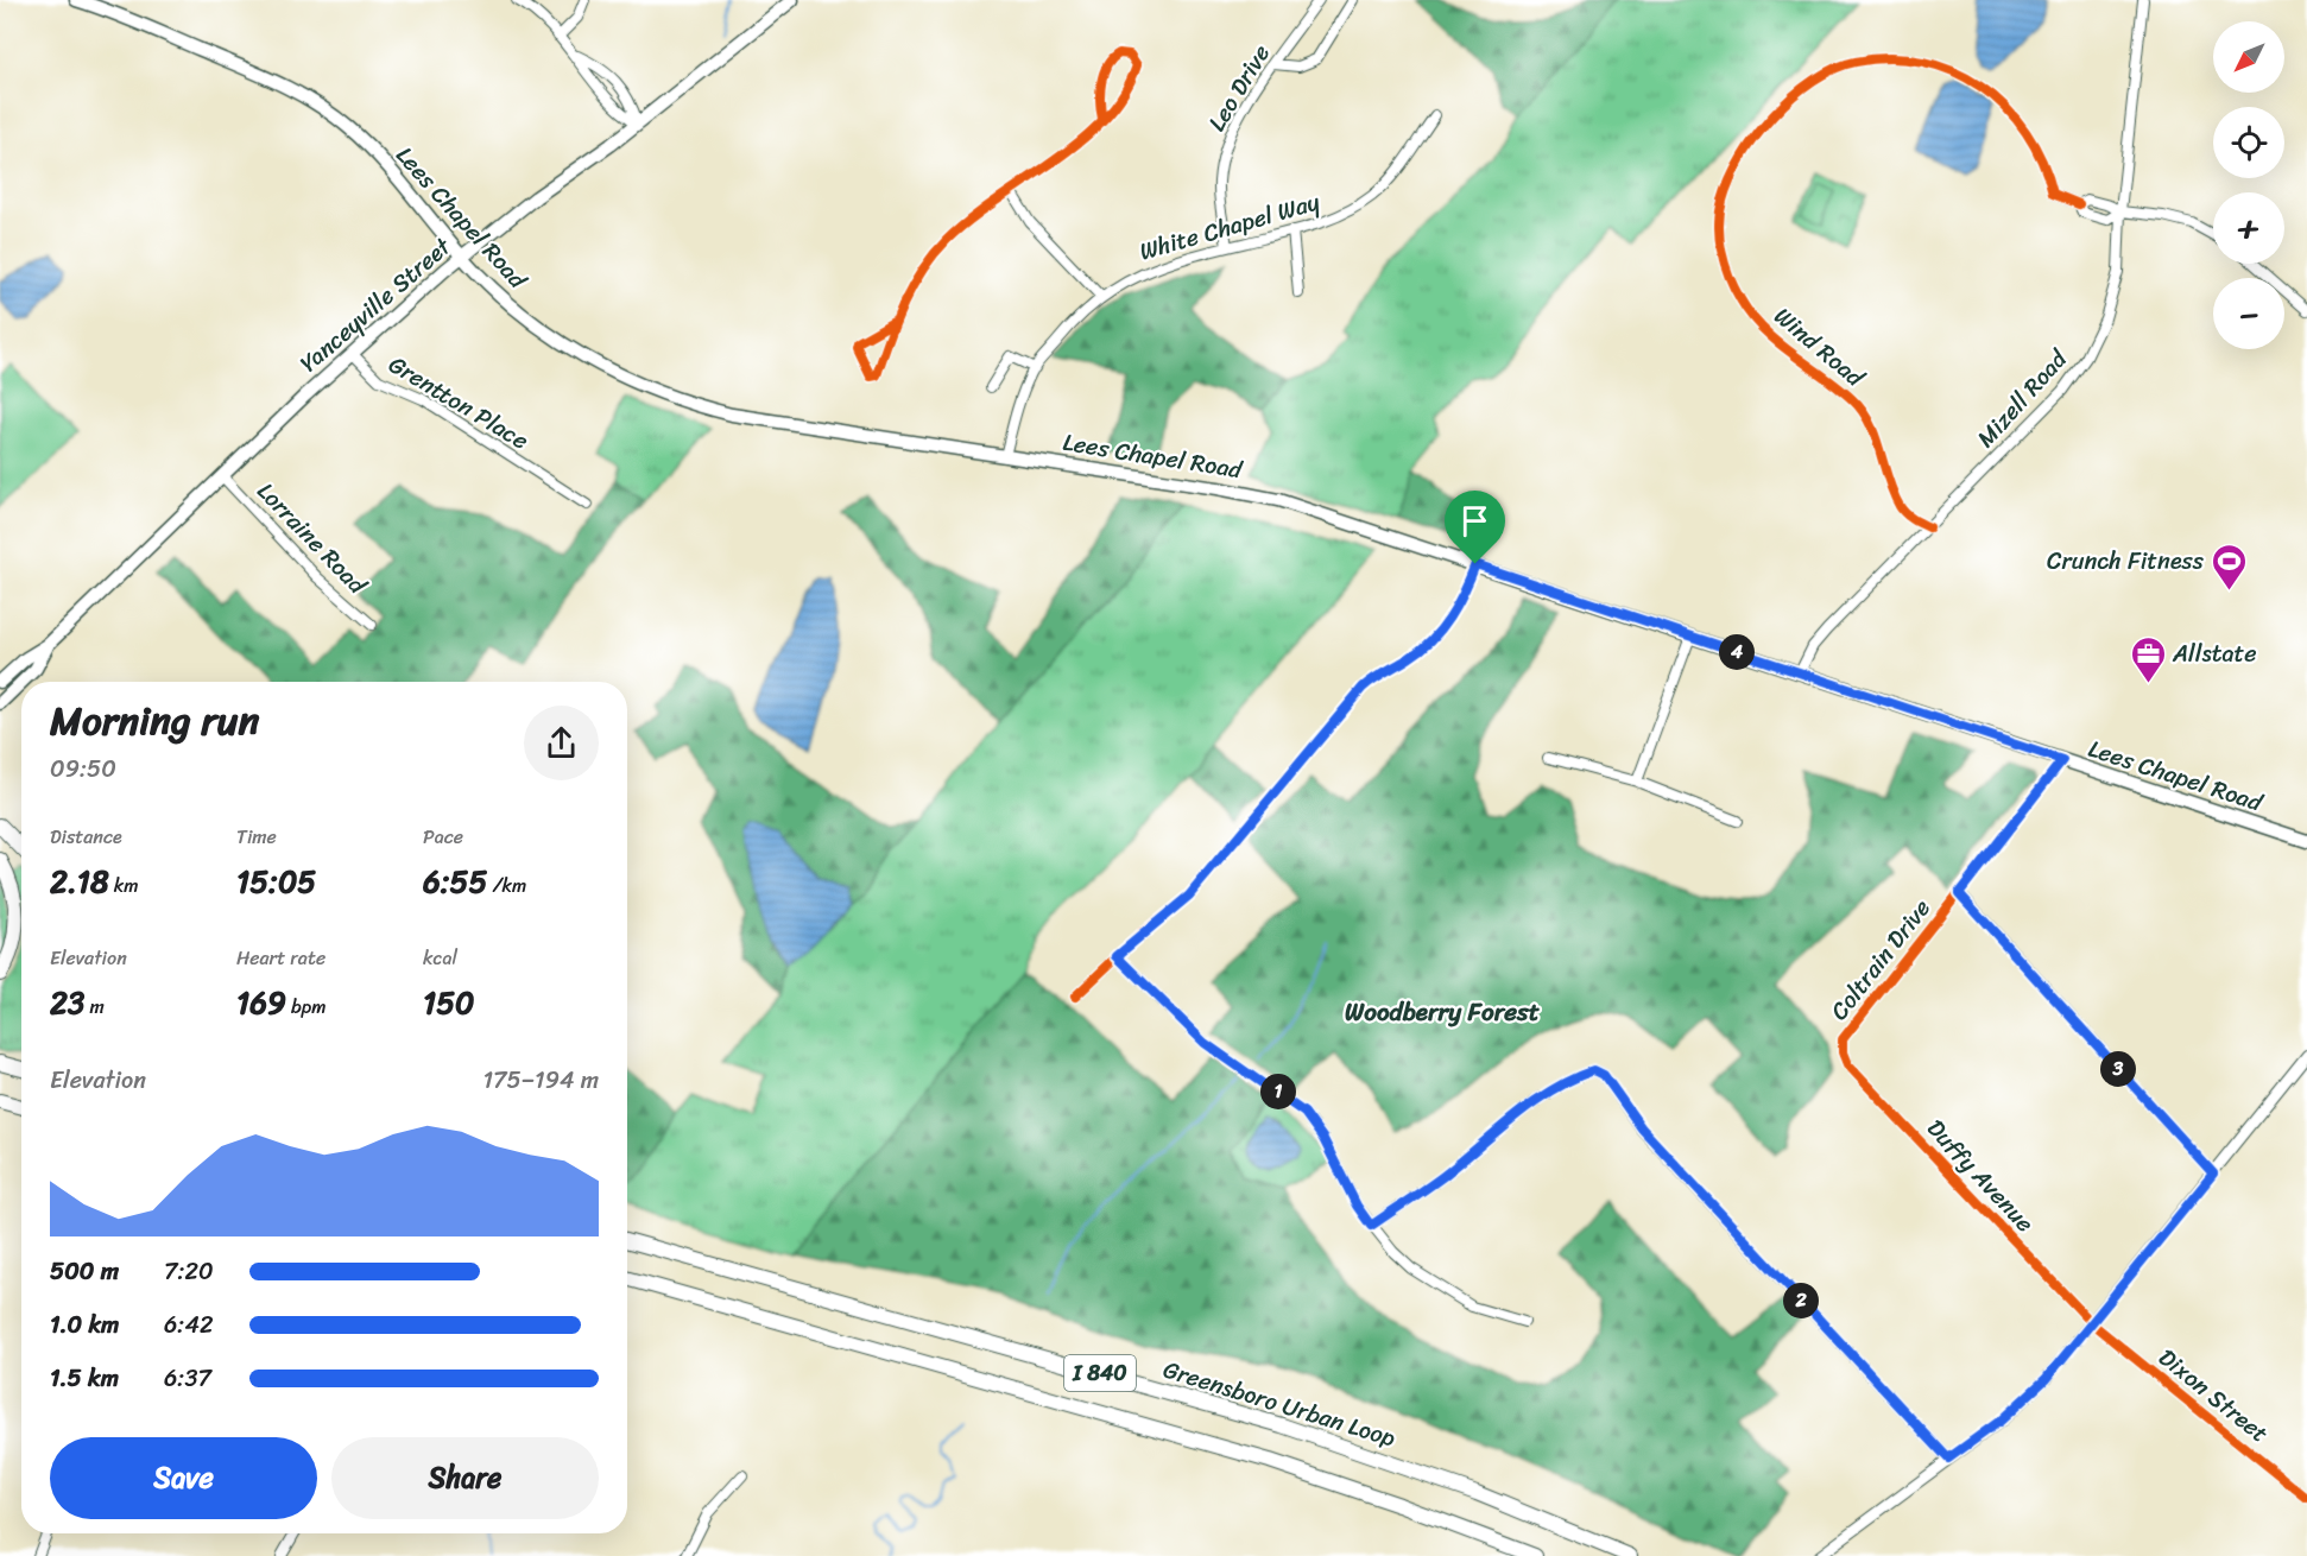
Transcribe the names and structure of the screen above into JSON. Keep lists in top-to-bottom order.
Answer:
{
  "streets": {
    "highway": ["I 840", "Greensboro Urban Loop"],
    "main road": ["Lees Chapel Road", "Yanceyville Street"],
    "street": [
      "Leo Drive",
      "White Chapel Way",
      "Wind Road",
      "Mizell Road",
      "Grentton Place",
      "Lorraine Road",
      "Coltrain Drive",
      "Duffy Avenue",
      "Dixon Street"
    ]
  },
  "crossings": [
    ["Leo Drive", "White Chapel Way"],
    ["Lees Chapel Road", "White Chapel Way"],
    ["Lees Chapel Road", "Yanceyville Street"],
    ["Lees Chapel Road", "Mizell Road"],
    ["Lees Chapel Road", "Coltrain Drive"],
    ["Yanceyville Street", "Grentton Place"],
    ["Yanceyville Street", "Lorraine Road"],
    ["Wind Road", "Mizell Road"],
    ["Coltrain Drive", "Duffy Avenue"],
    ["Duffy Avenue", "Dixon Street"]
  ],
  "districts": ["Woodberry Forest"],
  "places": {
    "sports": ["Crunch Fitness"],
    "office": ["Allstate"]
  },
  "north": "bottom left",
  "page": {
    "map_buttons": ["+", "−"],
    "pins": [
      "4",
      "3",
      "1",
      "2"
    ],
    "heading": ["Morning run", "09:50"],
    "stats": [
      ["Distance", "2.18 km"],
      ["Time", "15:05"],
      ["Pace", "6:55 /km"],
      ["Elevation", "23 m"],
      ["Heart rate", "169 bpm"],
      ["kcal", "150"]
    ],
    "chart": ["Elevation", "175–194 m"],
    "list": [
      {
        "name": "500 m",
        "note": "7:20"
      },
      {
        "name": "1.0 km",
        "note": "6:42"
      },
      {
        "name": "1.5 km",
        "note": "6:37"
      }
    ],
    "buttons": ["Save", "Share"]
  }
}
